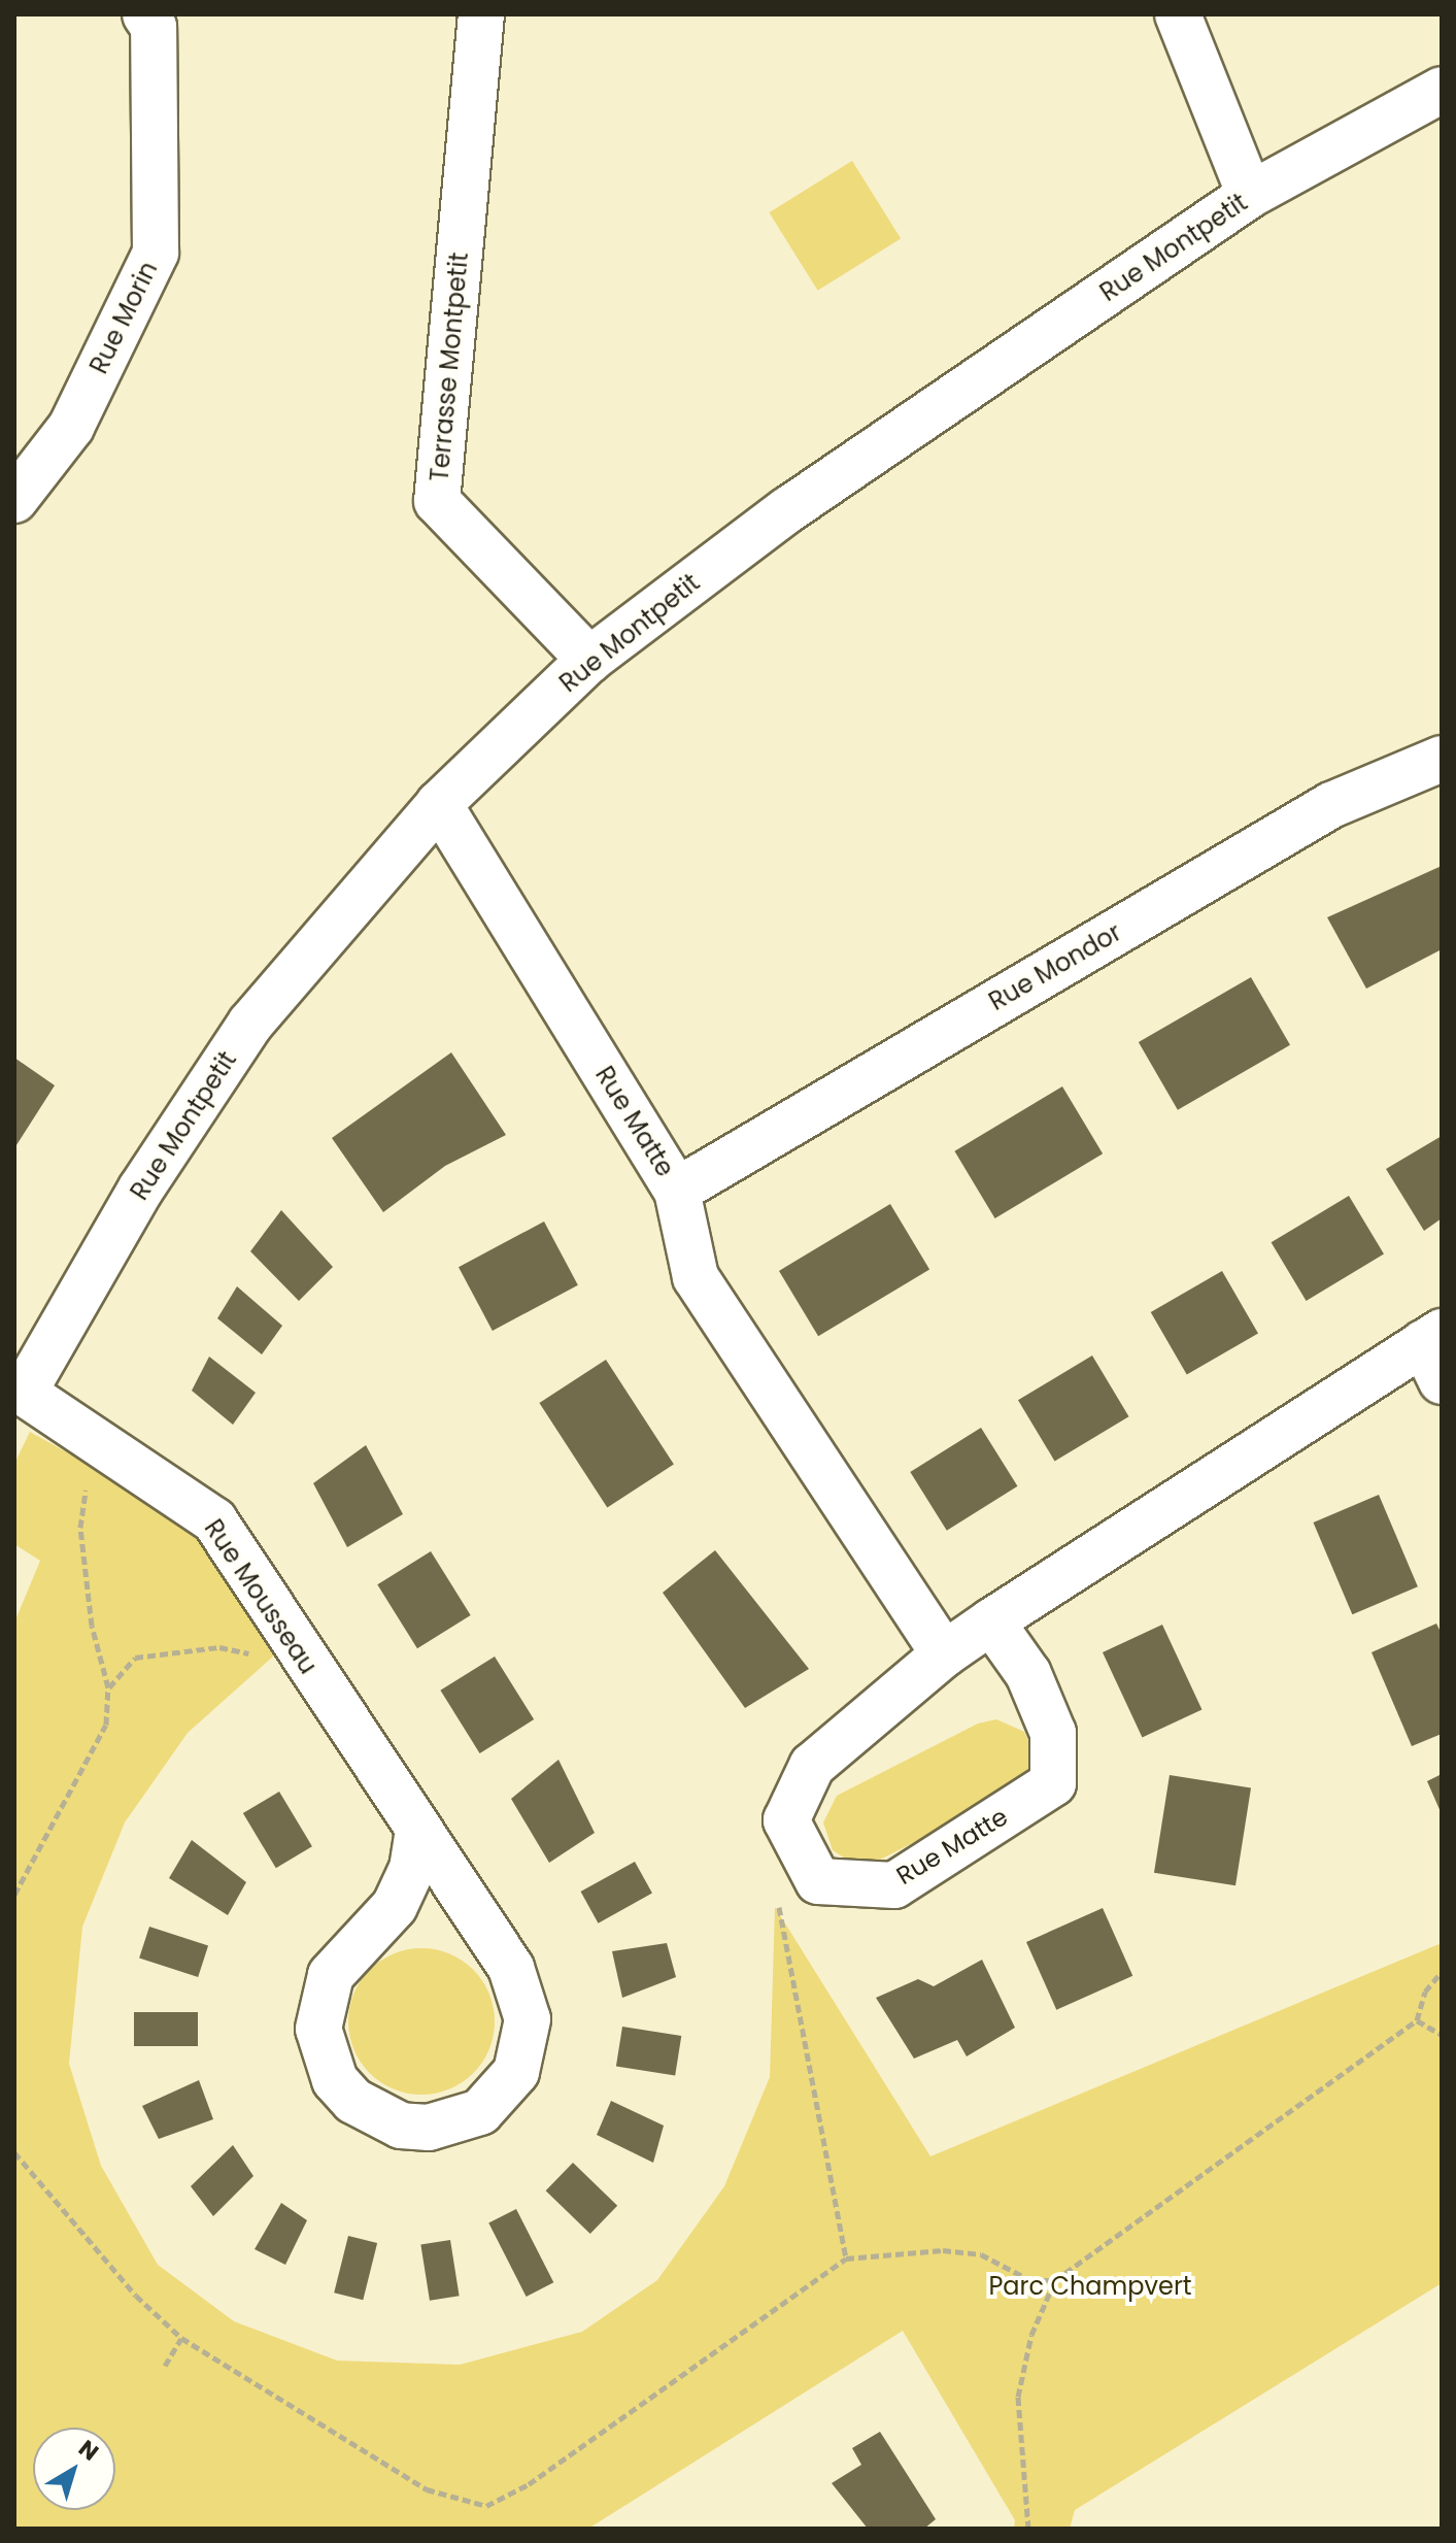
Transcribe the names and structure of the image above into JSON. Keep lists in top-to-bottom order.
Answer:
{
  "streets": {
    "street": [
      "Rue Montpetit",
      "Rue Morin",
      "Terrasse Montpetit",
      "Rue Mondor",
      "Rue Matte",
      "Rue Mousseau"
    ]
  },
  "crossings": [
    ["Rue Montpetit", "Terrasse Montpetit"],
    ["Rue Montpetit", "Rue Matte"],
    ["Rue Montpetit", "Rue Mousseau"],
    ["Rue Mondor", "Rue Matte"]
  ],
  "parks": ["Parc Champvert"],
  "north": "top right"
}
